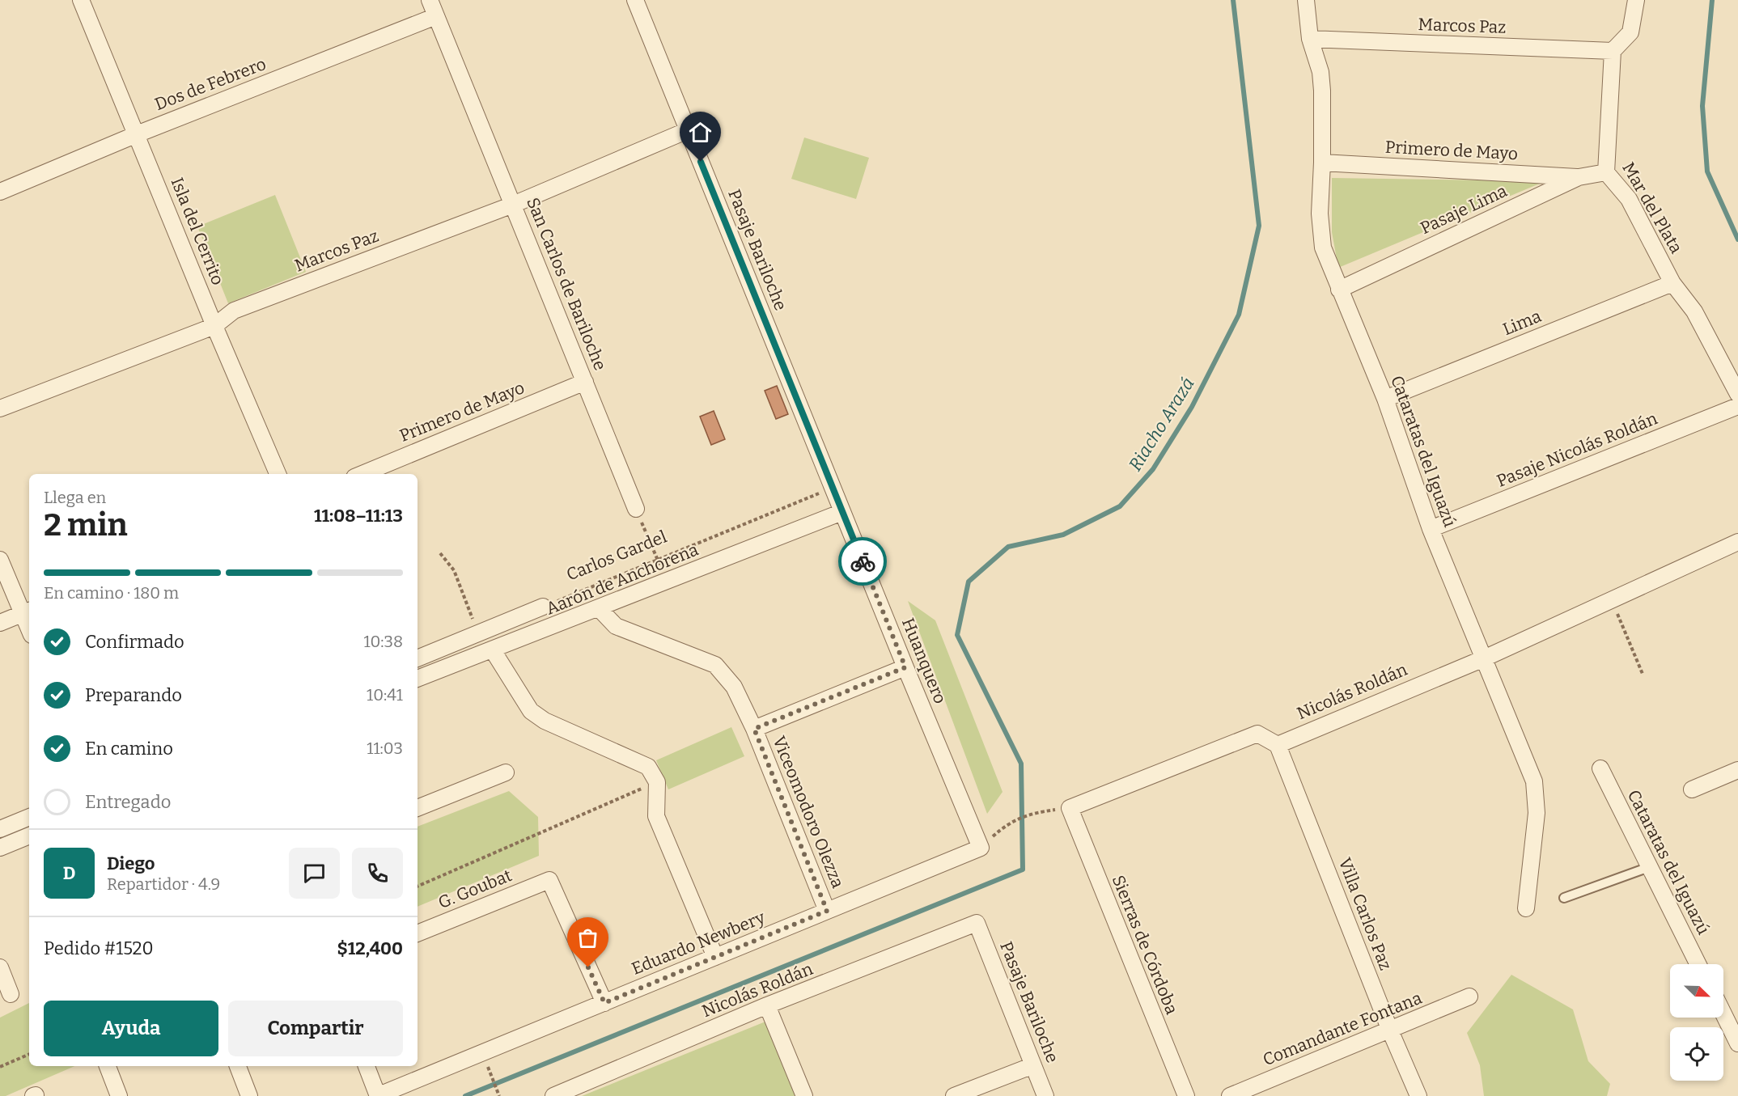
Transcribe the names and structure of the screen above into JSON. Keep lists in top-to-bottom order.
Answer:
{
  "streets": {
    "street": [
      "Marcos Paz",
      "Dos de Febrero",
      "Primero de Mayo",
      "Mar del Plata",
      "Pasaje Lima",
      "Isla del Cerrito",
      "Pasaje Bariloche",
      "San Carlos de Bariloche",
      "Lima",
      "Pasaje Nicolás Roldán",
      "Cataratas del Iguazú",
      "Aarón de Anchorena",
      "Huanquero",
      "Nicolás Roldán",
      "Viceomodoro Olezza",
      "G. Goubat",
      "Villa Carlos Paz",
      "Eduardo Newbery",
      "Sierras de Córdoba",
      "Comandante Fontana"
    ],
    "path": ["Carlos Gardel"]
  },
  "crossings": [
    ["Marcos Paz", "Mar del Plata"],
    ["Marcos Paz", "Isla del Cerrito"],
    ["Marcos Paz", "Pasaje Bariloche"],
    ["Marcos Paz", "San Carlos de Bariloche"],
    ["Marcos Paz", "Cataratas del Iguazú"],
    ["Dos de Febrero", "Isla del Cerrito"],
    ["Dos de Febrero", "San Carlos de Bariloche"],
    ["Primero de Mayo", "Pasaje Lima"],
    ["Primero de Mayo", "San Carlos de Bariloche"],
    ["Primero de Mayo", "Cataratas del Iguazú"],
    ["Mar del Plata", "Pasaje Lima"],
    ["Mar del Plata", "Lima"],
    ["Pasaje Lima", "Cataratas del Iguazú"],
    ["Pasaje Bariloche", "Carlos Gardel"],
    ["Pasaje Bariloche", "Huanquero"],
    ["Pasaje Bariloche", "Nicolás Roldán"],
    ["Lima", "Cataratas del Iguazú"],
    ["Pasaje Nicolás Roldán", "Cataratas del Iguazú"],
    ["Cataratas del Iguazú", "Nicolás Roldán"],
    ["Carlos Gardel", "Huanquero"],
    ["Aarón de Anchorena", "Huanquero"],
    ["Aarón de Anchorena", "Viceomodoro Olezza"],
    ["Huanquero", "Eduardo Newbery"],
    ["Nicolás Roldán", "Villa Carlos Paz"],
    ["Viceomodoro Olezza", "Eduardo Newbery"],
    ["G. Goubat", "Eduardo Newbery"],
    ["Villa Carlos Paz", "Comandante Fontana"]
  ],
  "water": ["Riacho Arazá"],
  "north": "bottom right",
  "page": {
    "heading": ["2 min", "Llega en", "11:08–11:13"],
    "panel": [
      "Diego",
      "Repartidor · 4.9",
      "Pedido #1520",
      "$12,400"
    ],
    "bar": "En camino · 180 m",
    "list": [
      ["Confirmado", "10:38"],
      ["Preparando", "10:41"],
      ["En camino", "11:03"],
      "Entregado"
    ],
    "round": "D",
    "buttons": ["Ayuda", "Compartir"]
  }
}
